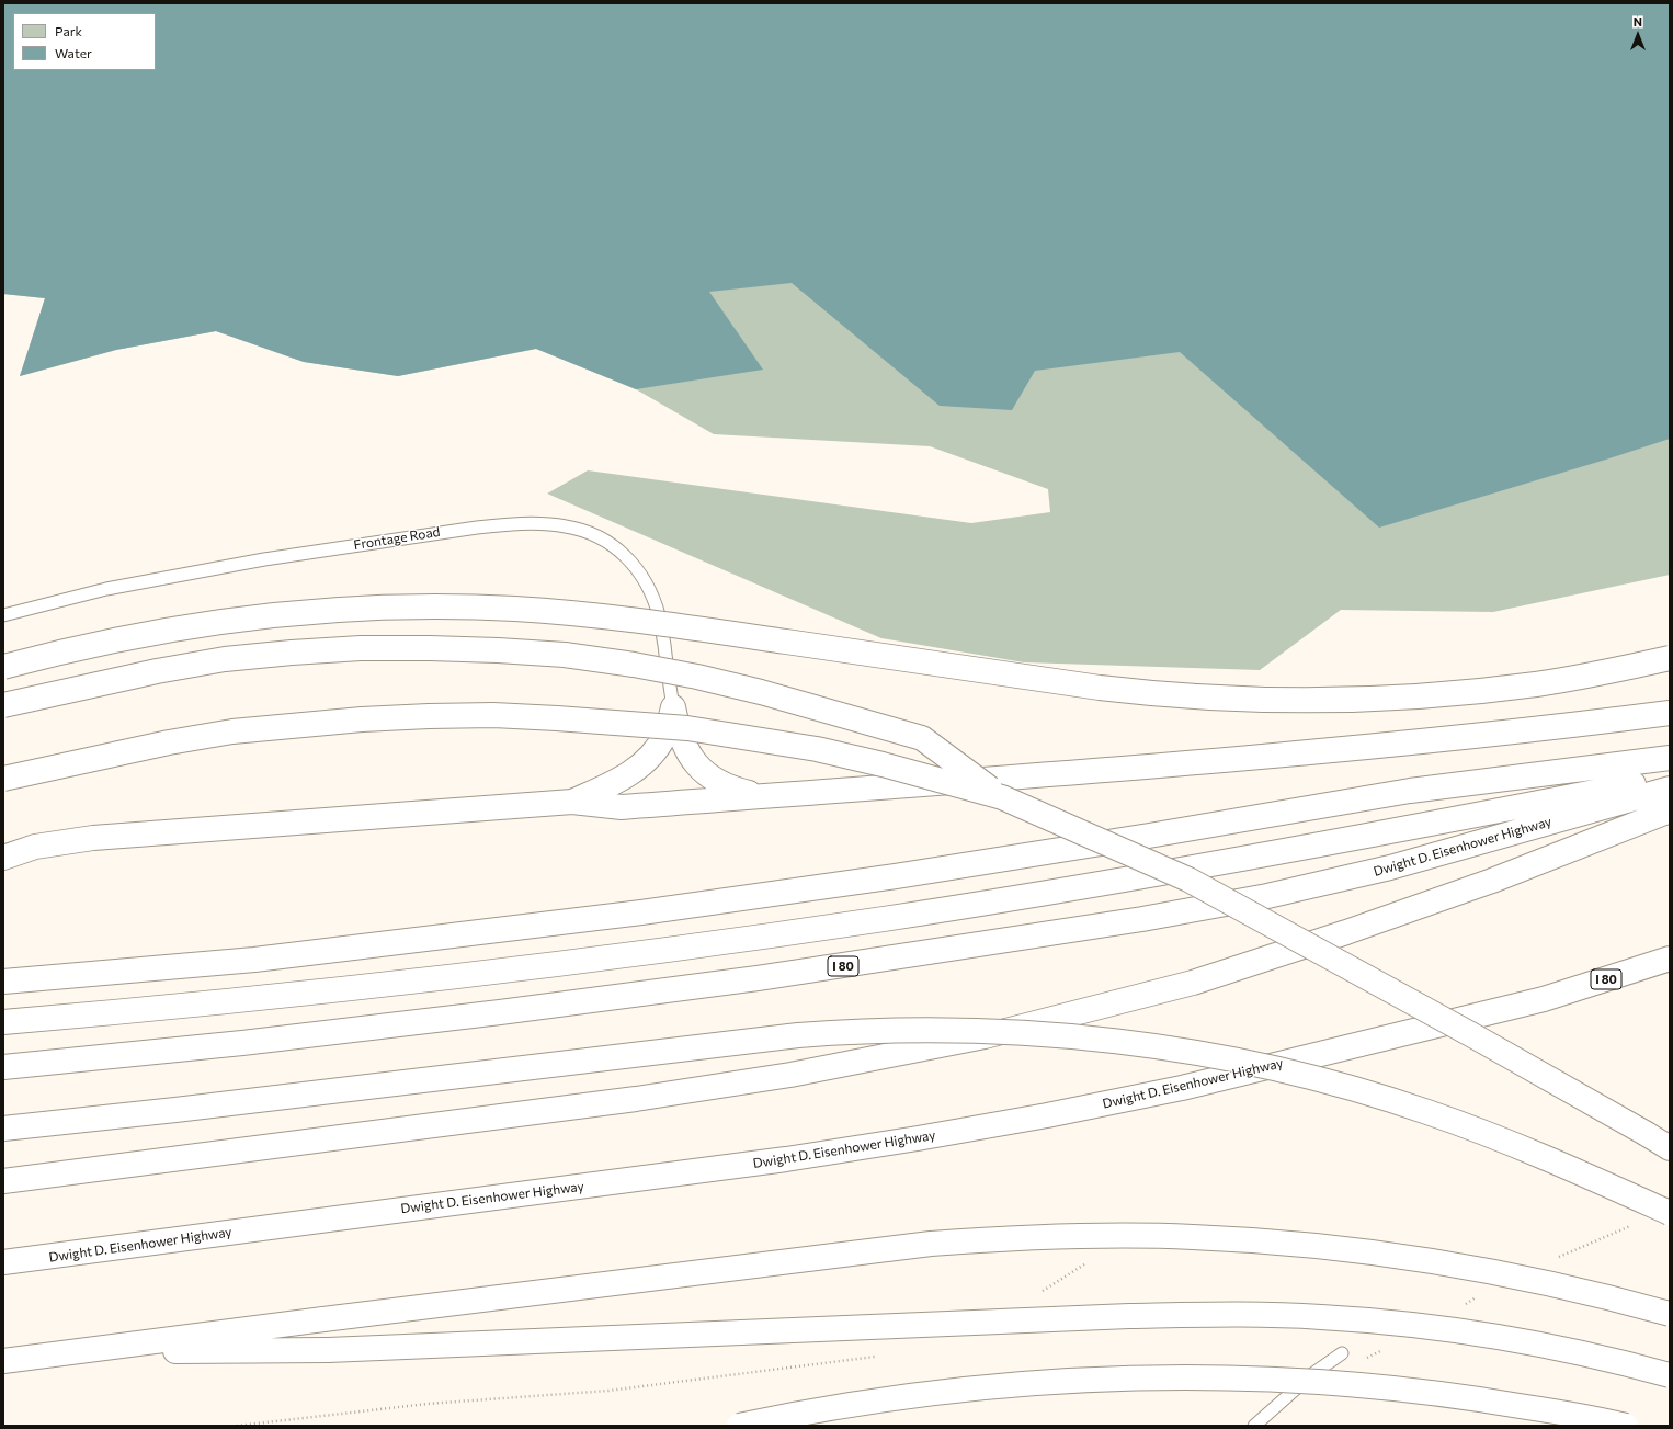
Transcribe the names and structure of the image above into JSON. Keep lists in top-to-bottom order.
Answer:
{
  "streets": {
    "highway": ["Dwight D. Eisenhower Highway", "I 80"],
    "lane": ["Frontage Road"]
  },
  "legend": ["Park", "Water"],
  "north": "top"
}
